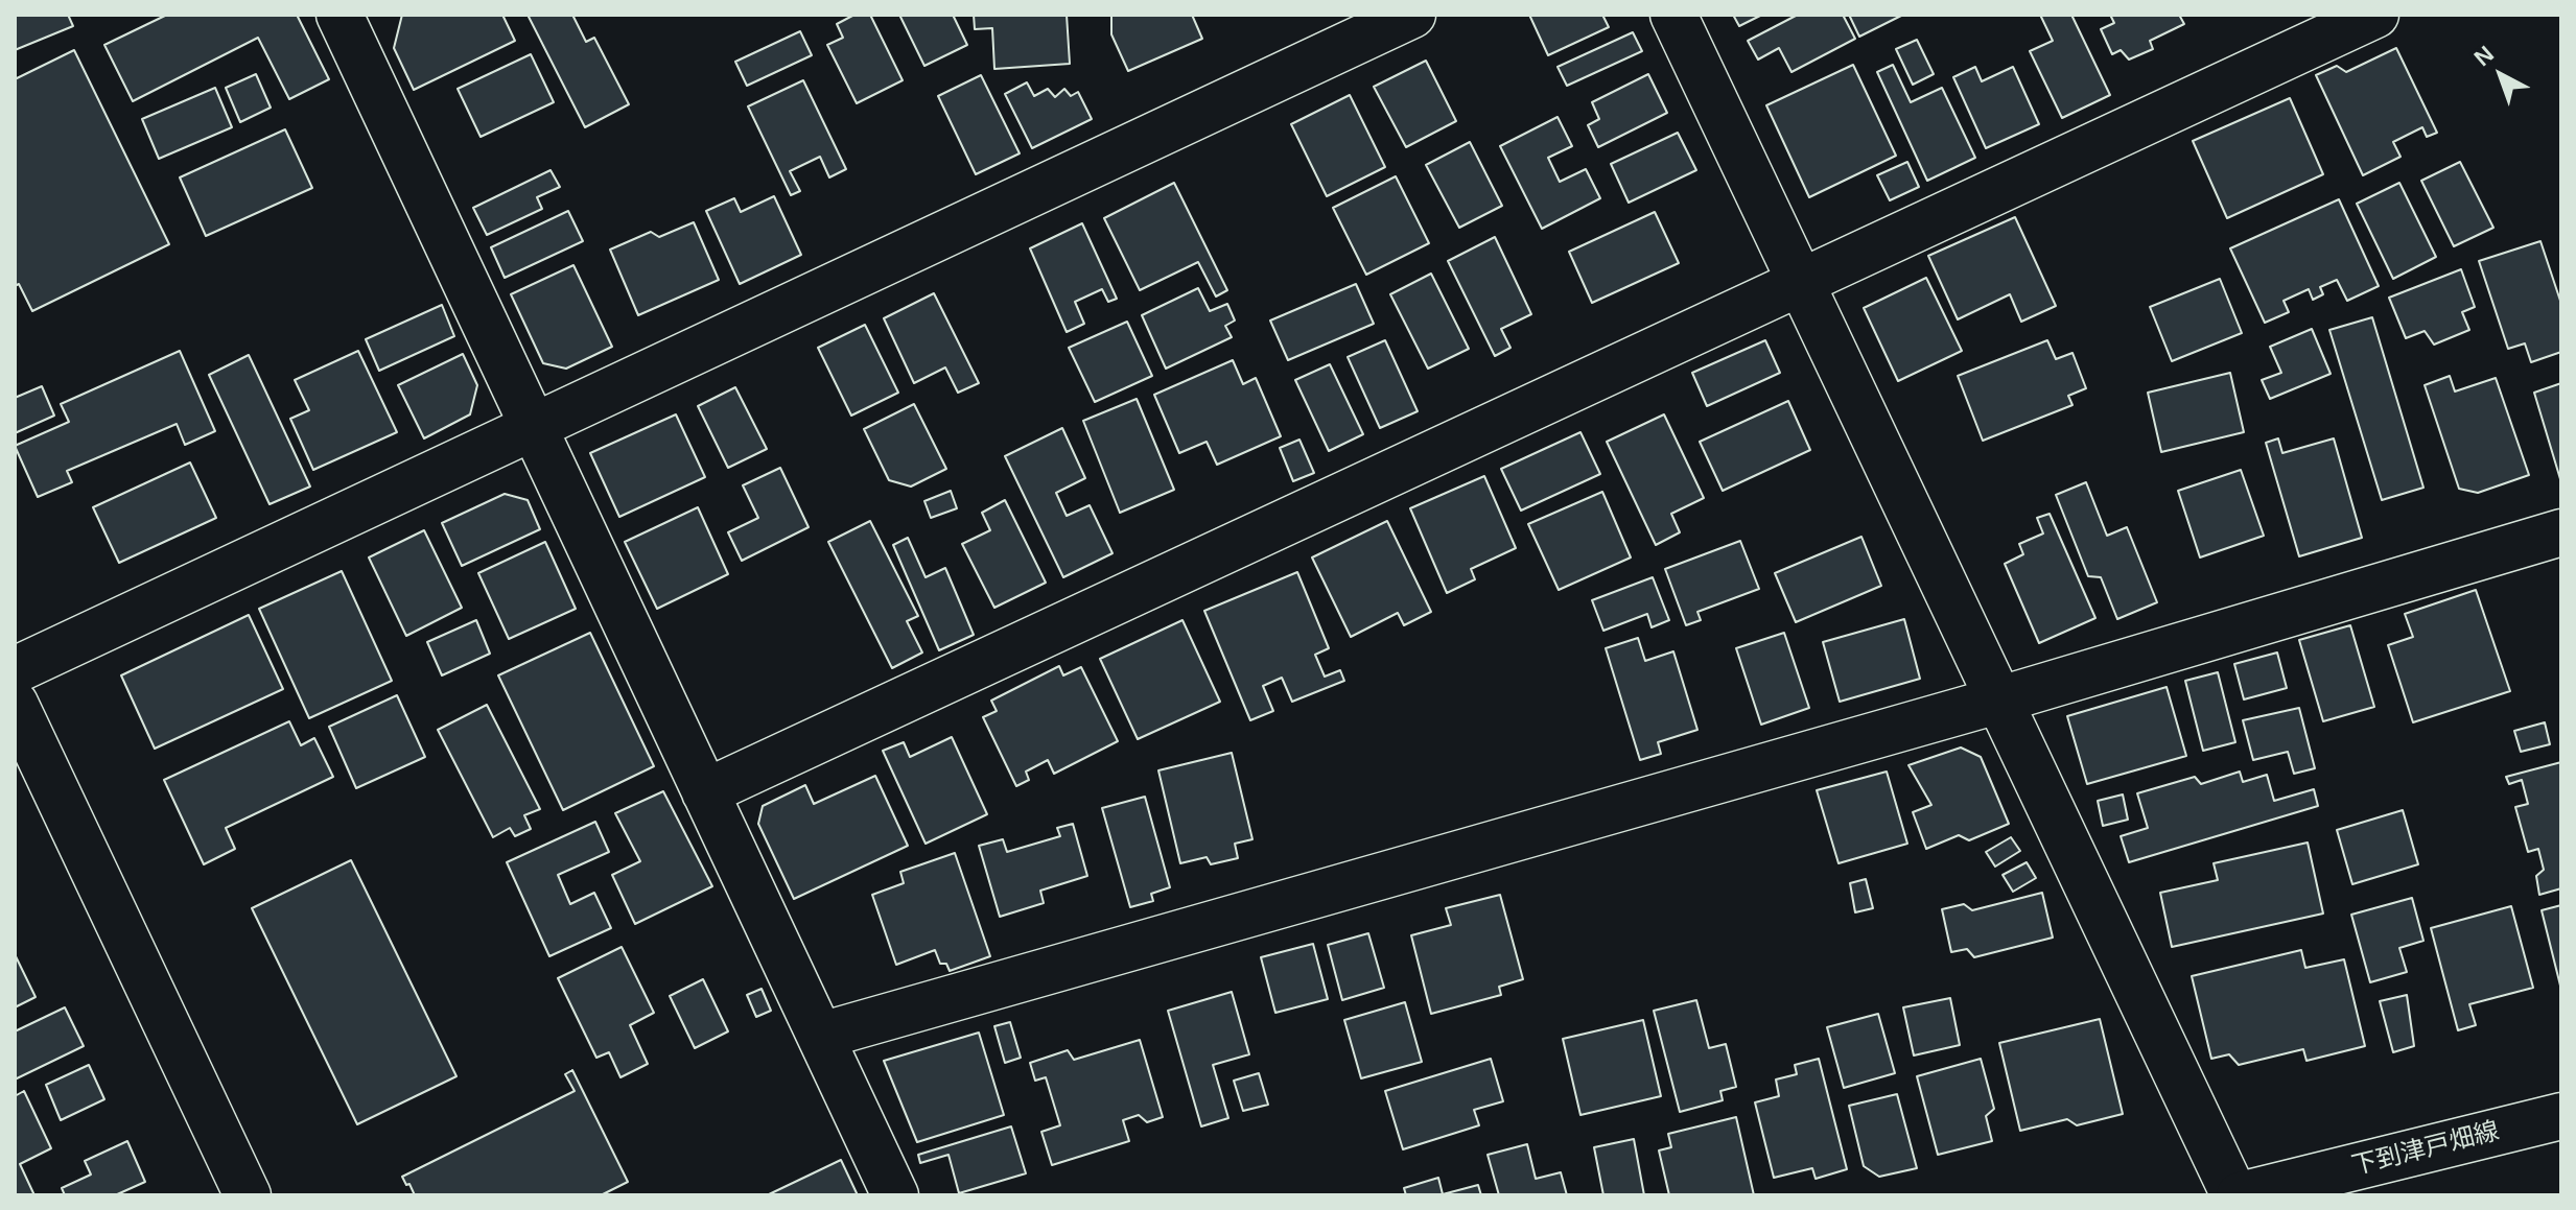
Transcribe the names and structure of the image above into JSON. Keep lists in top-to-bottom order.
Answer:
{
  "streets": {
    "street": ["下到津戸畑線"]
  },
  "north": "top left"
}
